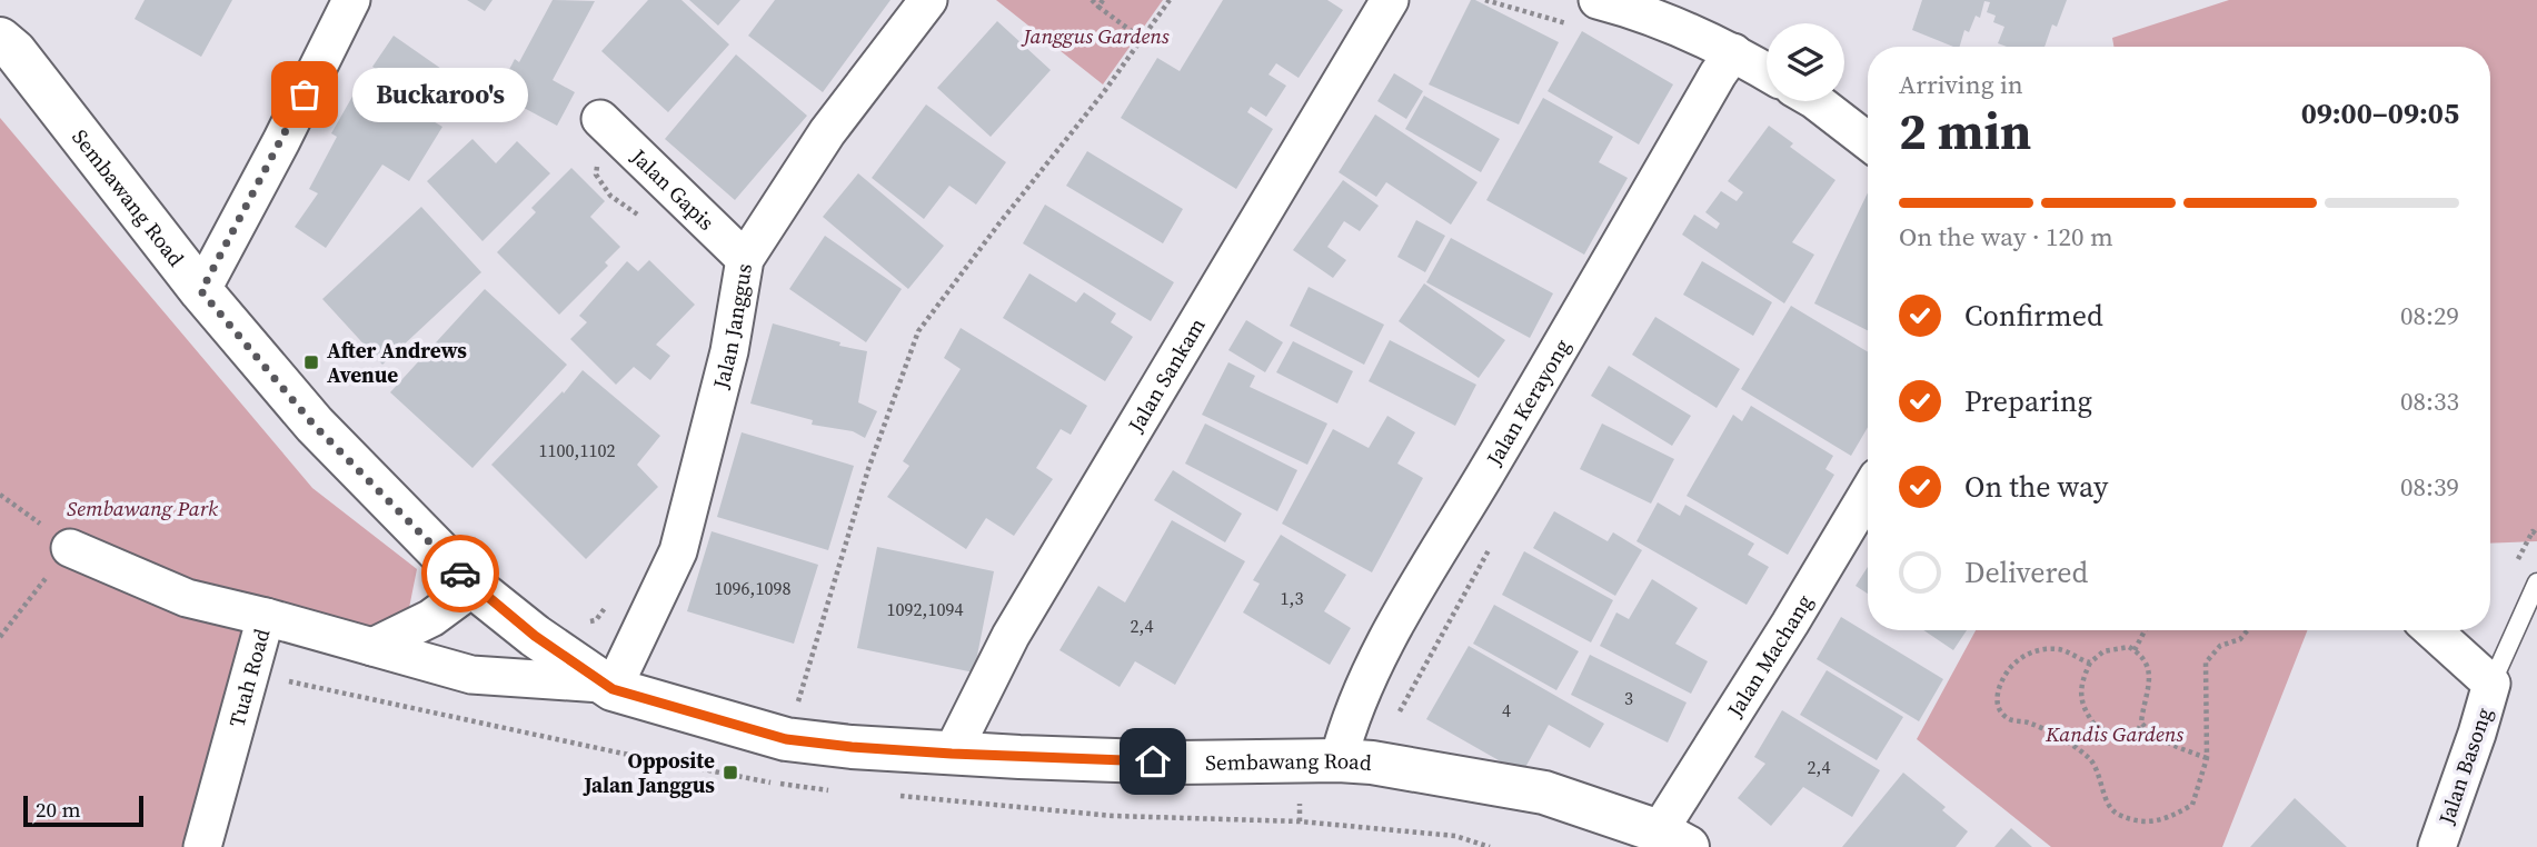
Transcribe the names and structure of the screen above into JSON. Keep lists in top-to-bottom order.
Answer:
{
  "streets": {
    "street": [
      "Jalan Gapis",
      "Sembawang Road",
      "Jalan Janggus",
      "Jalan Sankam",
      "Jalan Kerayong",
      "Jalan Machang",
      "Tuah Road",
      "Jalan Basong"
    ]
  },
  "crossings": [
    ["Jalan Gapis", "Jalan Janggus"],
    ["Sembawang Road", "Jalan Janggus"],
    ["Sembawang Road", "Jalan Sankam"],
    ["Sembawang Road", "Jalan Kerayong"],
    ["Sembawang Road", "Jalan Machang"],
    ["Sembawang Road", "Tuah Road"],
    ["Jalan Janggus", "Tuah Road"]
  ],
  "parks": ["Janggus Gardens", "Sembawang Park", "Kandis Gardens"],
  "places": {
    "other": ["Buckaroo's"],
    "transit": ["After Andrews Avenue", "Opposite Jalan Janggus"]
  },
  "house_numbers": [
    "1100,1102",
    "1096,1098",
    "1,3",
    "1092,1094",
    "2,4",
    "3",
    "4",
    "2,4"
  ],
  "scale_bar": "20 m",
  "page": {
    "heading": ["2 min", "Arriving in", "09:00–09:05"],
    "bubble": "Buckaroo's",
    "bar": "On the way · 120 m",
    "list": [
      ["Confirmed", "08:29"],
      ["Preparing", "08:33"],
      ["On the way", "08:39"],
      "Delivered"
    ],
    "scale": "20 m"
  }
}
